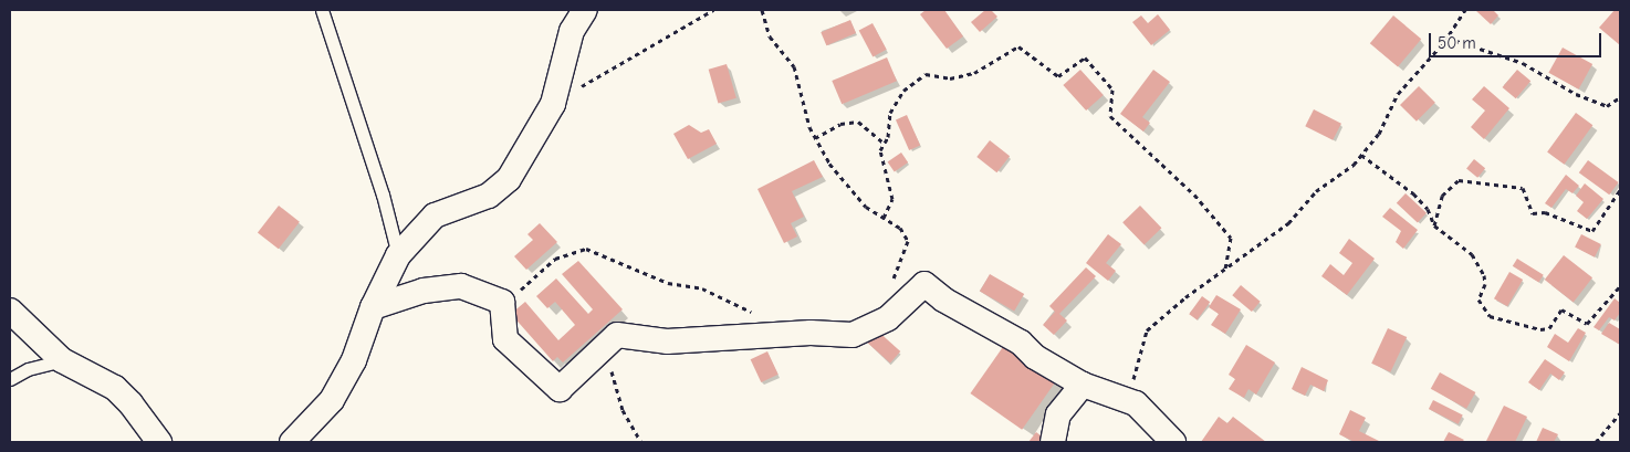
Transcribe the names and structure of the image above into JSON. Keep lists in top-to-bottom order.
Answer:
{
  "scale_bar": "50 m"
}
